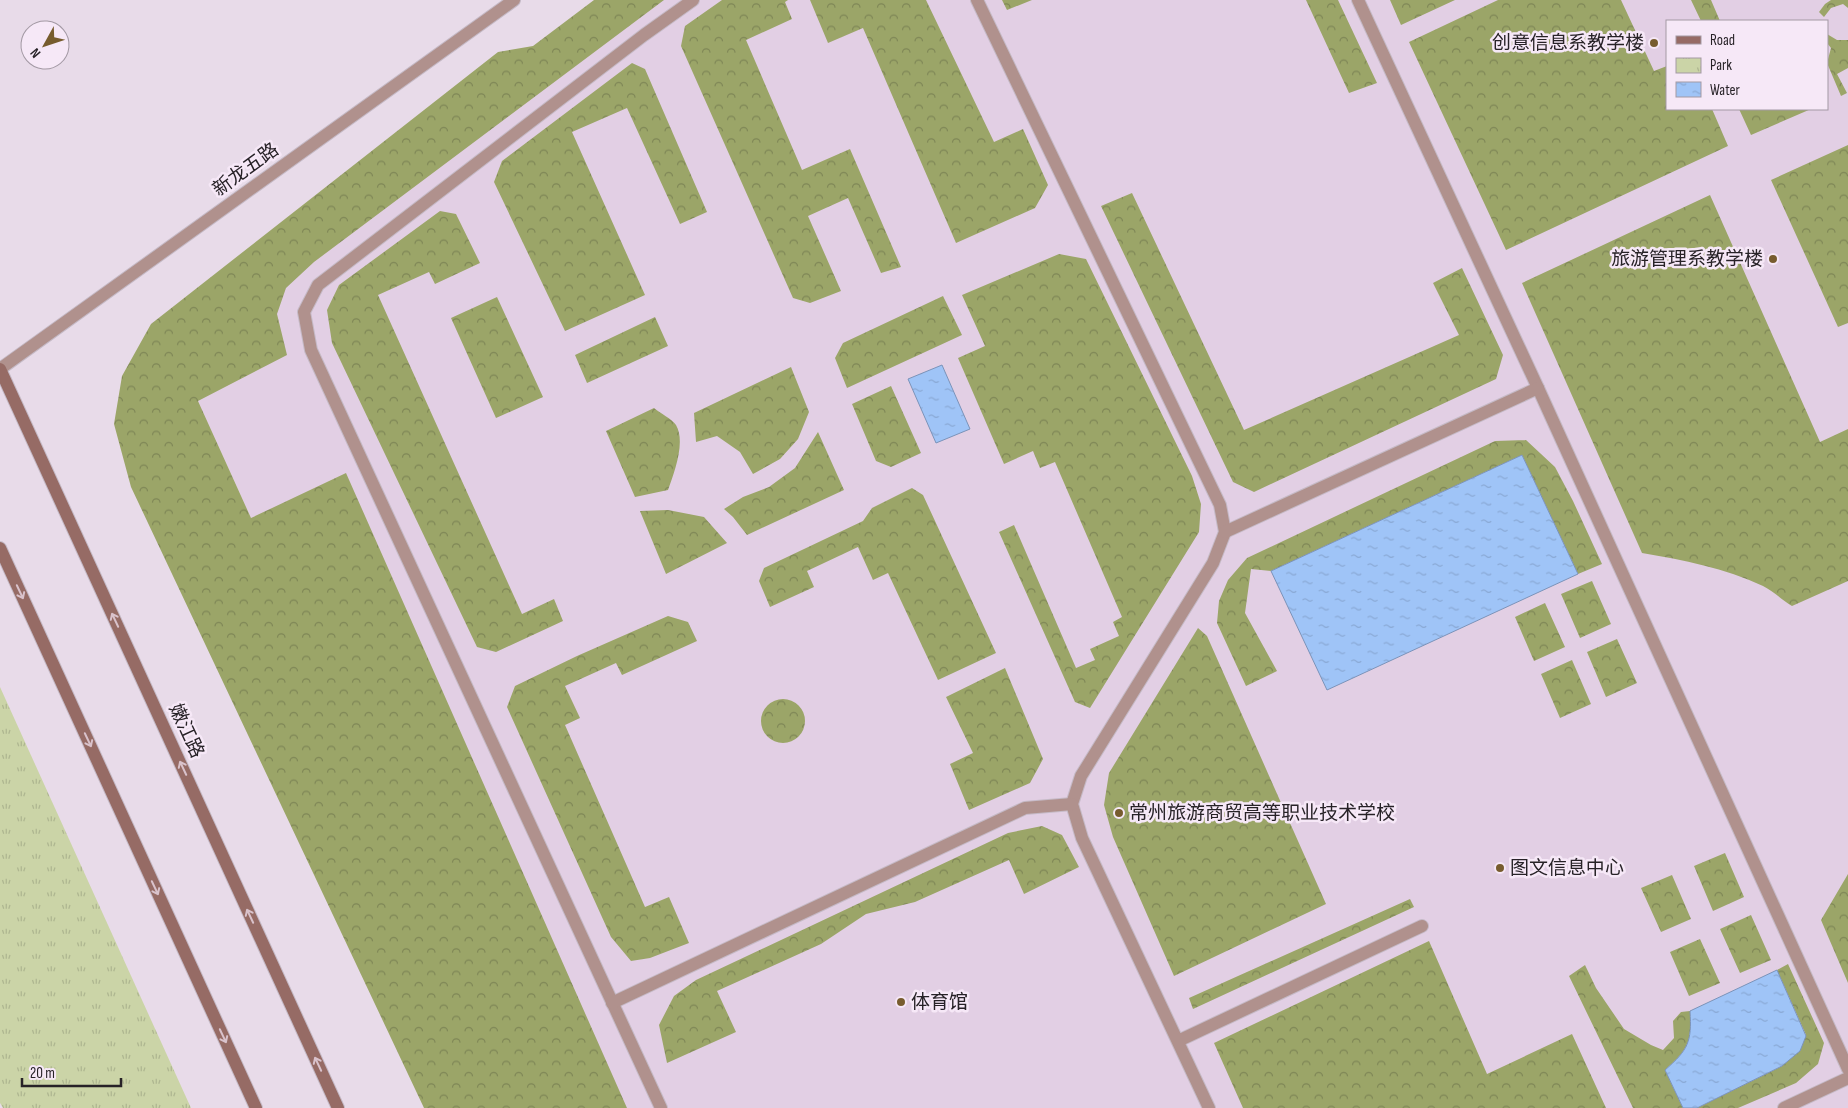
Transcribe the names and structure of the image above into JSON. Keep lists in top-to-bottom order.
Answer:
{
  "streets": {
    "main road": ["嫩江路"],
    "street": ["新龙五路"]
  },
  "crossings": [
    ["新龙五路", "嫩江路"]
  ],
  "places": [
    "创意信息系教学楼",
    "旅游管理系教学楼",
    "常州旅游商贸高等职业技术学校",
    "图文信息中心",
    "体育馆"
  ],
  "legend": ["Road", "Park", "Water"],
  "scale_bar": "20 m",
  "north": "bottom left"
}
